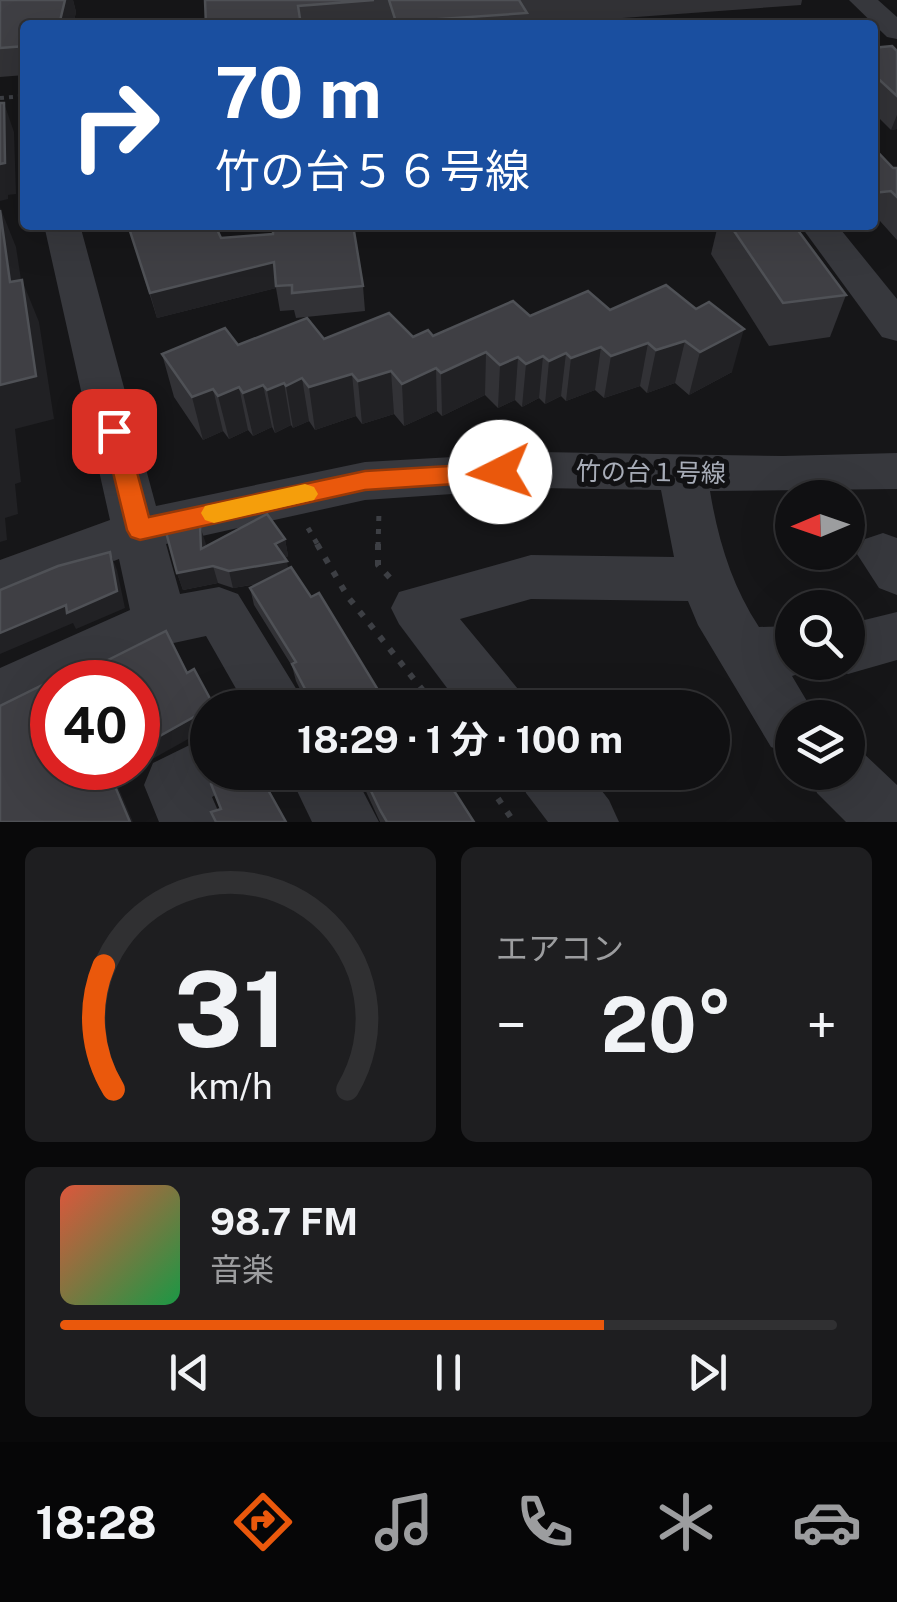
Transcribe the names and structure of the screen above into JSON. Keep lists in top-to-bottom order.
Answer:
{
  "streets": {
    "street": ["竹の台１号線"]
  },
  "north": "left",
  "page": {
    "turn": ["70 m", "竹の台５６号線"],
    "limit": "40",
    "trip": "18:29 · 1 分 · 100 m",
    "tile": "エアコン",
    "heat": ["−", "20°", "+"],
    "song": ["98.7 FM", "音楽"],
    "tabs": "18:28",
    "gauge": ["31", "km/h"]
  }
}
